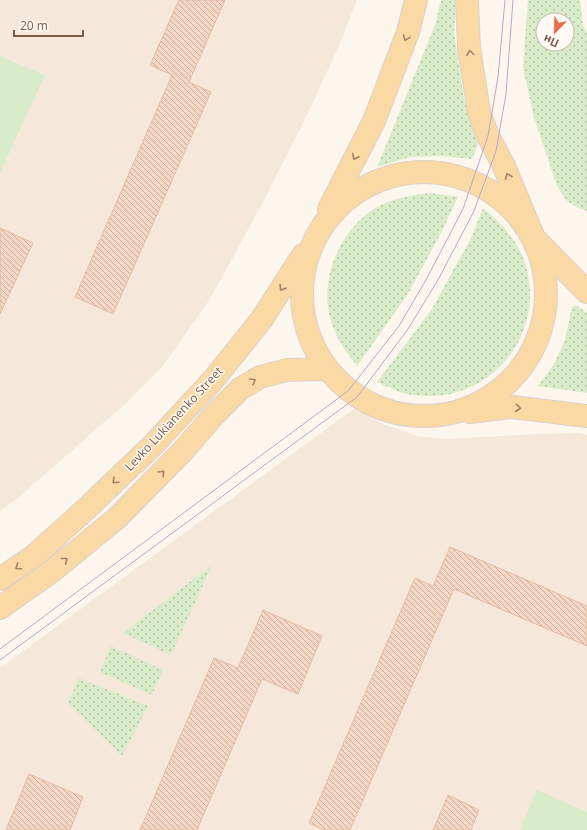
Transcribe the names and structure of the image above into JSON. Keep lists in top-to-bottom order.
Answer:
{
  "streets": {
    "main road": ["Levko Lukianenko Street"]
  },
  "scale_bar": "20 m",
  "north": "bottom left"
}
